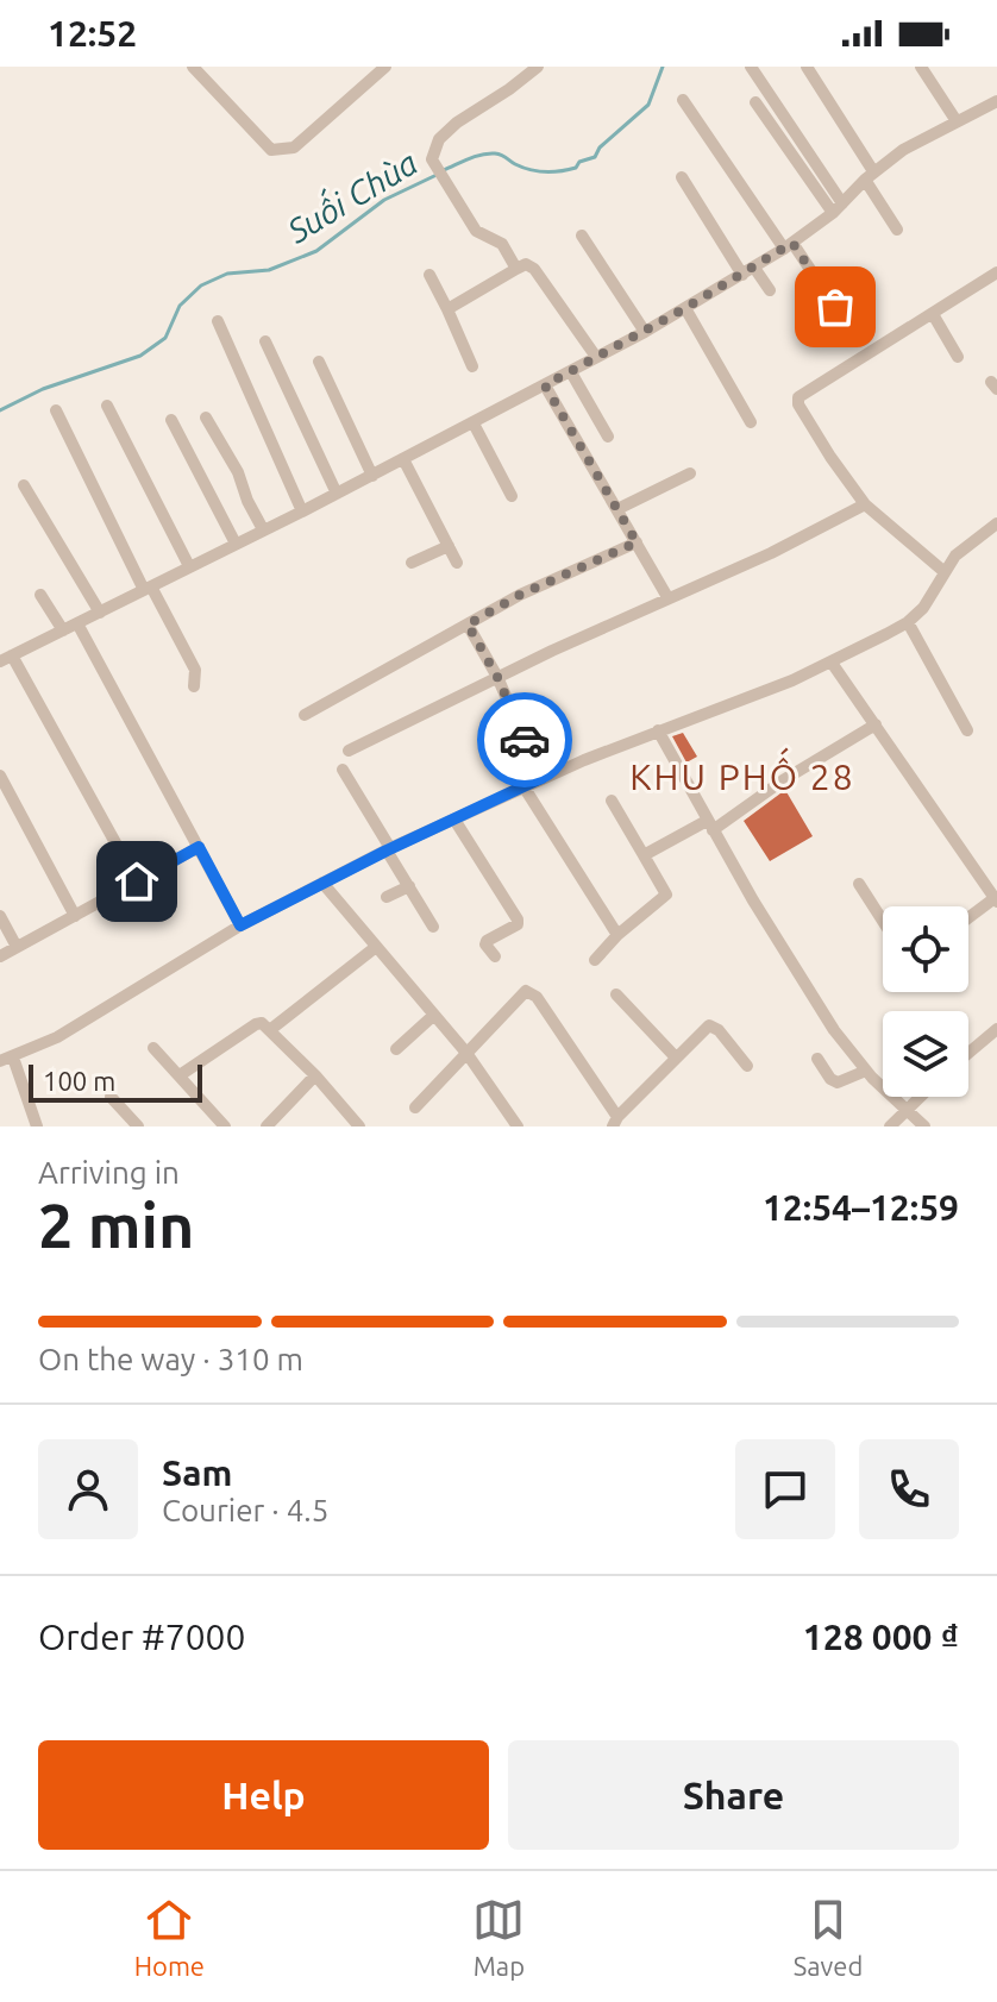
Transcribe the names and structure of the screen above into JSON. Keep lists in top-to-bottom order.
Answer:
{
  "districts": ["KHU PHỐ 28"],
  "water": ["Suối Chùa"],
  "scale_bar": "100 m",
  "page": {
    "status": "12:52",
    "scale": "100 m",
    "heading": ["2 min", "Arriving in", "12:54–12:59"],
    "panel": [
      "Sam",
      "Courier · 4.5",
      "Order #7000",
      "128 000 ₫"
    ],
    "bar": "On the way · 310 m",
    "buttons": ["Help", "Share"],
    "tabs": ["Home", "Map", "Saved"]
  }
}
